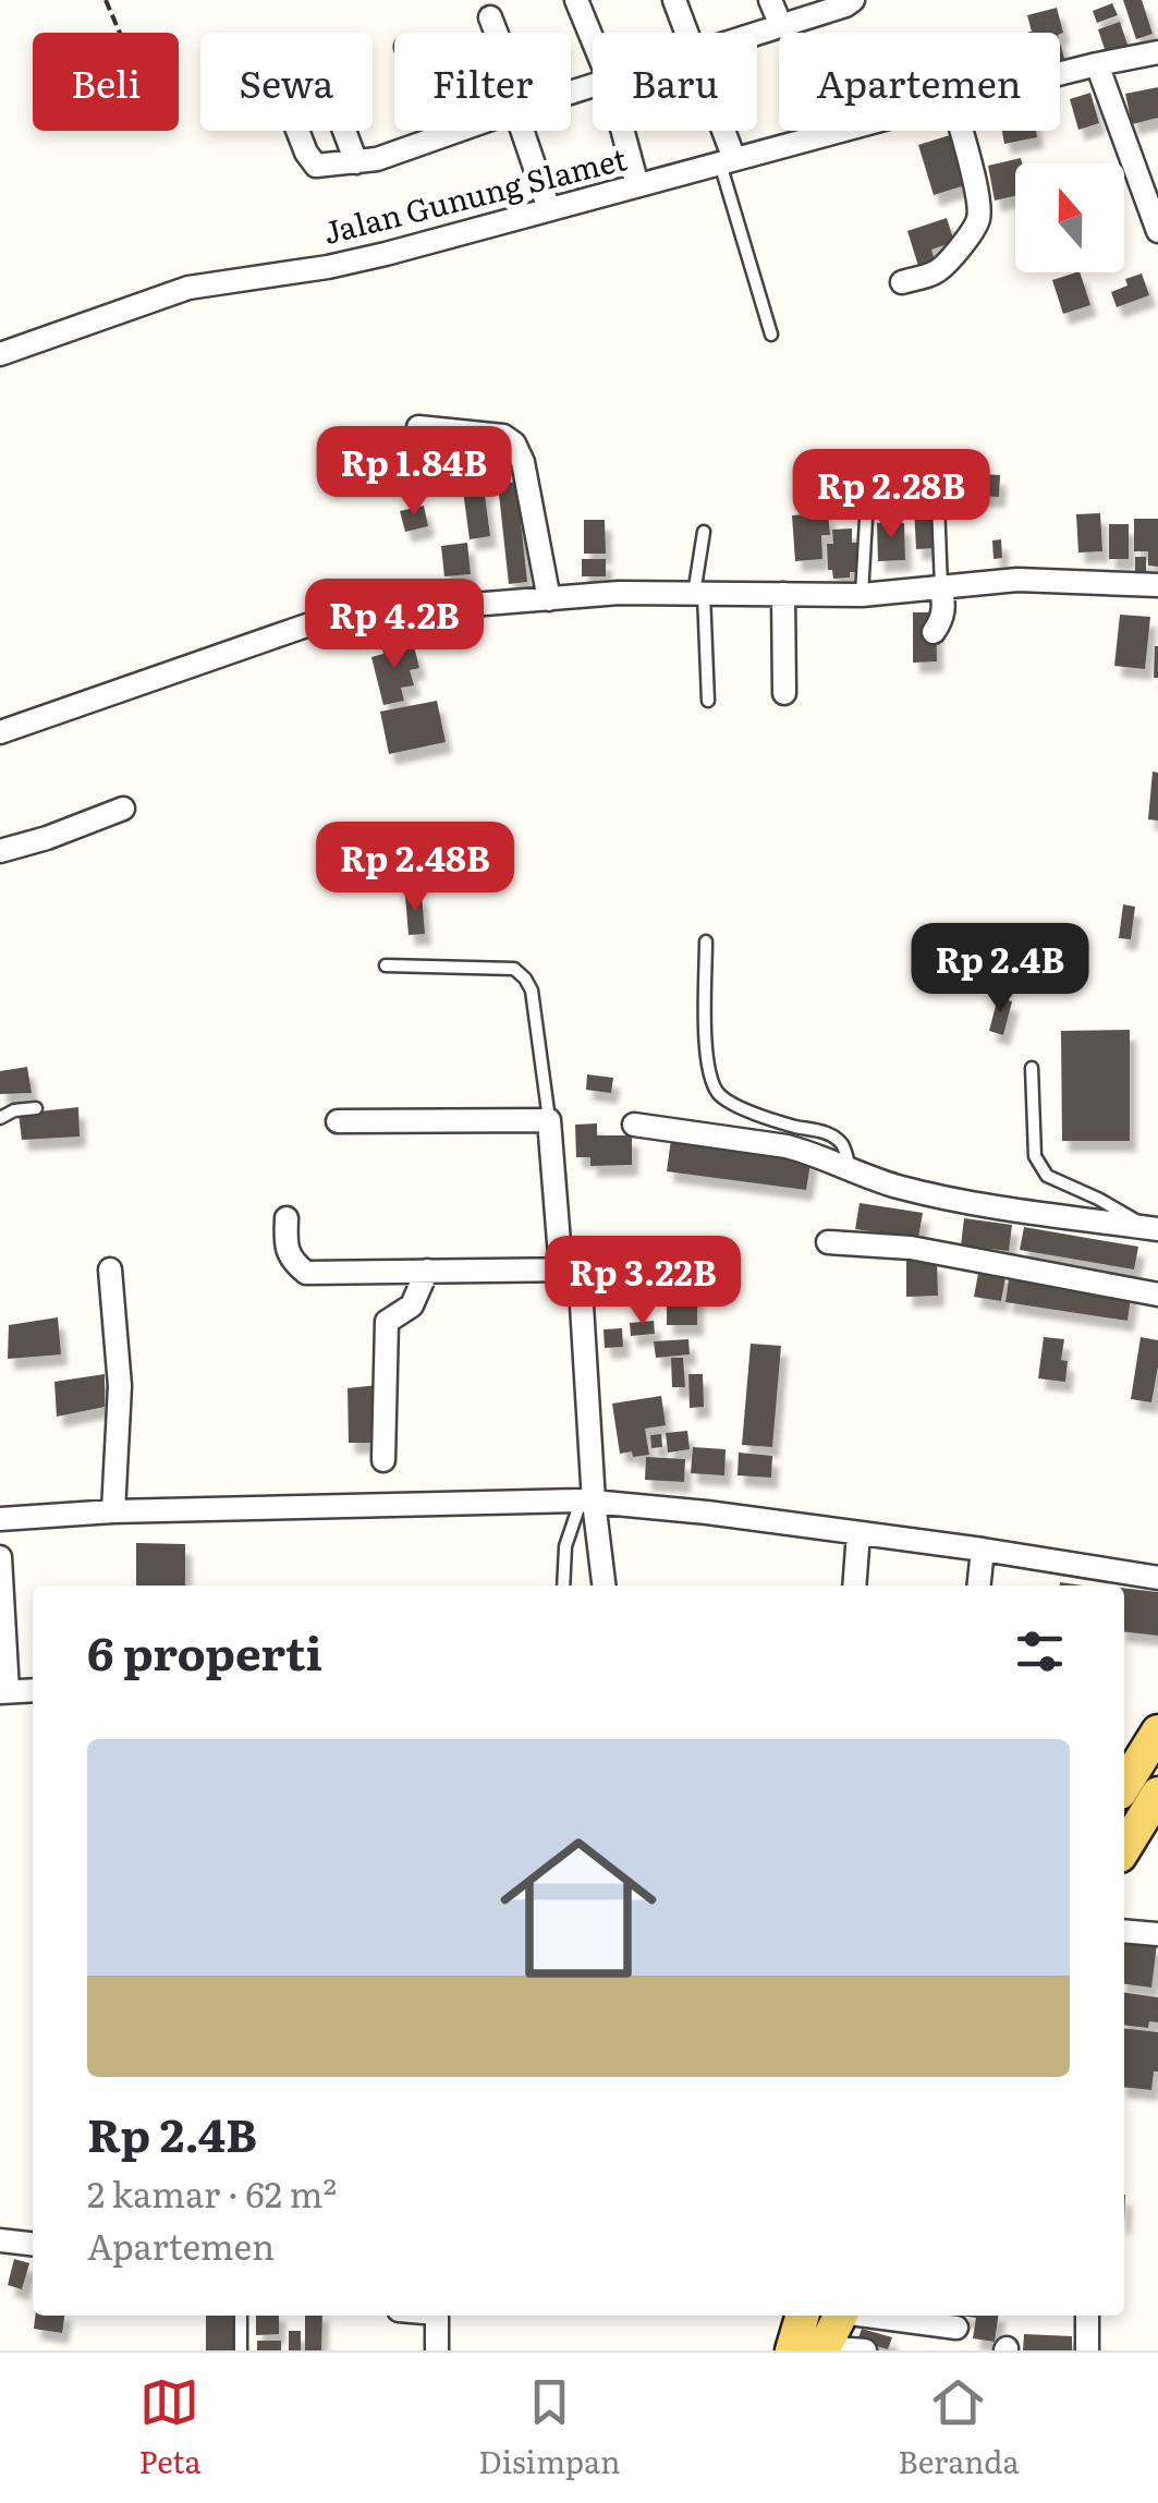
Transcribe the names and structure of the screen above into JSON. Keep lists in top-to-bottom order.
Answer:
{
  "streets": {
    "street": ["Jalan Gunung Slamet"]
  },
  "north": "top",
  "page": {
    "chip": [
      "Beli",
      "Sewa",
      "Filter",
      "Baru",
      "Apartemen"
    ],
    "price": [
      "Rp 1.84B",
      "Rp 2.28B",
      "Rp 4.2B",
      "Rp 2.48B",
      "Rp 2.4B",
      "Rp 3.22B"
    ],
    "heading": "6 properti",
    "list": [
      {
        "name": "Rp 2.4B",
        "note": "2 kamar · 62 m² · Apartemen"
      }
    ],
    "tabs": ["Peta", "Disimpan", "Beranda"]
  }
}
